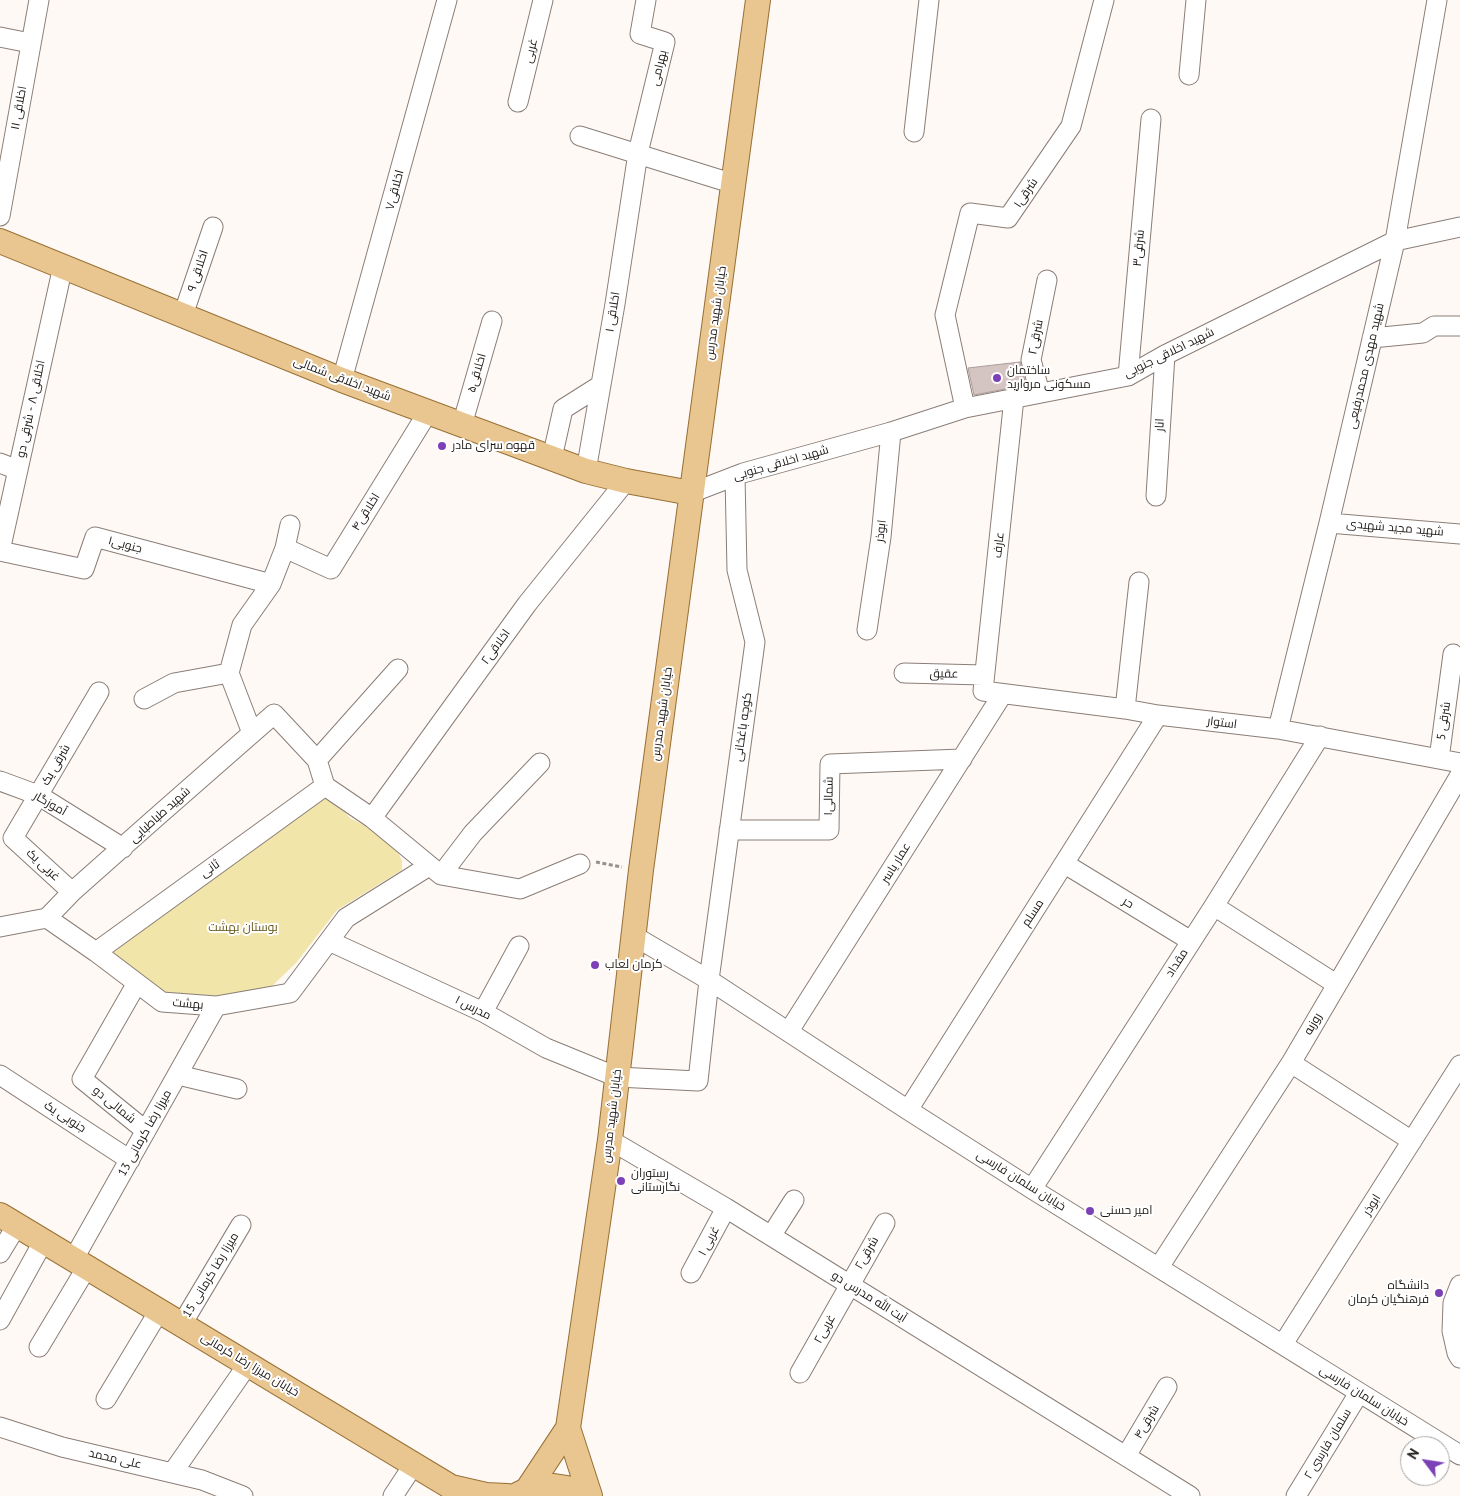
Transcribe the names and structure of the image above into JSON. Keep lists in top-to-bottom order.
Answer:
{
  "streets": {
    "main road": ["خیابان شهید مدرس", "شهید اخلاقی شمالی", "خیابان میرزا رضا کرمانی"],
    "street": [
      "غربی",
      "بهرامی",
      "اخلاقی ۱۱",
      "اخلاقی۷",
      "شرقی۱",
      "شرقی۳",
      "اخلاقی ۹",
      "اخلاقی ۱",
      "شرقی۲",
      "شهید اخلاقی جنوبی",
      "شهید مهدی محمدرفیعی",
      "اخلاقی۵",
      "اخلاقی ۸ - شرقی دو",
      "انار",
      "اخلاقی۴",
      "شهید مجید شهیدی",
      "ابوذر",
      "جنوبی۱",
      "عارف",
      "اخلاقی۲",
      "عقیق",
      "شرقی 5",
      "استوار",
      "کوچه باغخانی",
      "شرقی یک",
      "شمالی۱",
      "آموزگار",
      "شهید طباطبایی",
      "عمار یاسر",
      "غربی یک",
      "ثانی",
      "حر",
      "مسلم",
      "مقداد",
      "بهشت",
      "مدرس ۱",
      "روزبه",
      "شمالی دو",
      "جنوبی یک",
      "میرزا رضا کرمانی 13",
      "خیابان سلمان فارسی",
      "غربی ۱",
      "میرزا رضا کرمانی 15",
      "آیت الله مدرس دو",
      "غربی۲",
      "شرقی۴",
      "سلمان فارسى ٢",
      "علی محمد"
    ]
  },
  "crossings": [
    ["بهرامی", "اخلاقی ۱"],
    ["اخلاقی۷", "شهید اخلاقی شمالی"],
    ["شرقی۱", "شهید اخلاقی جنوبی"],
    ["شرقی۳", "شهید اخلاقی جنوبی"],
    ["اخلاقی ۹", "شهید اخلاقی شمالی"],
    ["اخلاقی ۱", "شهید اخلاقی شمالی"],
    ["خیابان شهید مدرس", "شهید اخلاقی جنوبی"],
    ["خیابان شهید مدرس", "شهید اخلاقی شمالی"],
    ["خیابان شهید مدرس", "مدرس ۱"],
    ["خیابان شهید مدرس", "خیابان سلمان فارسی"],
    ["خیابان شهید مدرس", "آیت الله مدرس دو"],
    ["خیابان شهید مدرس", "خیابان میرزا رضا کرمانی"],
    ["شرقی۲", "شهید اخلاقی جنوبی"],
    ["شرقی۲", "آیت الله مدرس دو"],
    ["شرقی۲", "غربی۲"],
    ["شهید اخلاقی جنوبی", "شهید مهدی محمدرفیعی"],
    ["شهید اخلاقی جنوبی", "شهید اخلاقی شمالی"],
    ["شهید اخلاقی جنوبی", "انار"],
    ["شهید اخلاقی جنوبی", "ابوذر"],
    ["شهید اخلاقی جنوبی", "عارف"],
    ["شهید اخلاقی جنوبی", "کوچه باغخانی"],
    ["شهید مهدی محمدرفیعی", "شهید مجید شهیدی"],
    ["شهید مهدی محمدرفیعی", "استوار"],
    ["اخلاقی۵", "شهید اخلاقی شمالی"],
    ["شهید اخلاقی شمالی", "اخلاقی ۸ - شرقی دو"],
    ["شهید اخلاقی شمالی", "اخلاقی۴"],
    ["شهید اخلاقی شمالی", "اخلاقی۲"],
    ["اخلاقی ۸ - شرقی دو", "جنوبی۱"],
    ["ابوذر", "خیابان سلمان فارسی"],
    ["عارف", "عقیق"],
    ["عارف", "استوار"],
    ["عقیق", "استوار"],
    ["شرقی 5", "استوار"],
    ["استوار", "عمار یاسر"],
    ["استوار", "مسلم"],
    ["استوار", "مقداد"],
    ["کوچه باغخانی", "شمالی۱"],
    ["کوچه باغخانی", "مدرس ۱"],
    ["کوچه باغخانی", "خیابان سلمان فارسی"],
    ["شرقی یک", "آموزگار"],
    ["شرقی یک", "غربی یک"],
    ["شمالی۱", "عمار یاسر"],
    ["آموزگار", "شهید طباطبایی"],
    ["شهید طباطبایی", "غربی یک"],
    ["شهید طباطبایی", "بهشت"],
    ["عمار یاسر", "خیابان سلمان فارسی"],
    ["ثانی", "بهشت"],
    ["حر", "مسلم"],
    ["حر", "مقداد"],
    ["مسلم", "خیابان سلمان فارسی"],
    ["مقداد", "خیابان سلمان فارسی"],
    ["بهشت", "مدرس ۱"],
    ["بهشت", "شمالی دو"],
    ["بهشت", "میرزا رضا کرمانی 13"],
    ["مدرس ۱", "خیابان سلمان فارسی"],
    ["روزبه", "خیابان سلمان فارسی"],
    ["شمالی دو", "میرزا رضا کرمانی 13"],
    ["جنوبی یک", "میرزا رضا کرمانی 13"],
    ["میرزا رضا کرمانی 13", "خیابان میرزا رضا کرمانی"],
    ["خیابان سلمان فارسی", "سلمان فارسى ٢"],
    ["غربی ۱", "آیت الله مدرس دو"],
    ["میرزا رضا کرمانی 15", "خیابان میرزا رضا کرمانی"],
    ["آیت الله مدرس دو", "غربی۲"],
    ["آیت الله مدرس دو", "شرقی۴"]
  ],
  "parks": ["بوستان بهشت"],
  "places": [
    "ساختمان مسکونی مروارید",
    "قهوه سرای مادر",
    "کرمان لعاب",
    "رستوران نگارستانی",
    "امیر حسنی",
    "دانشگاه فرهنگیان کرمان"
  ],
  "north": "top left"
}
